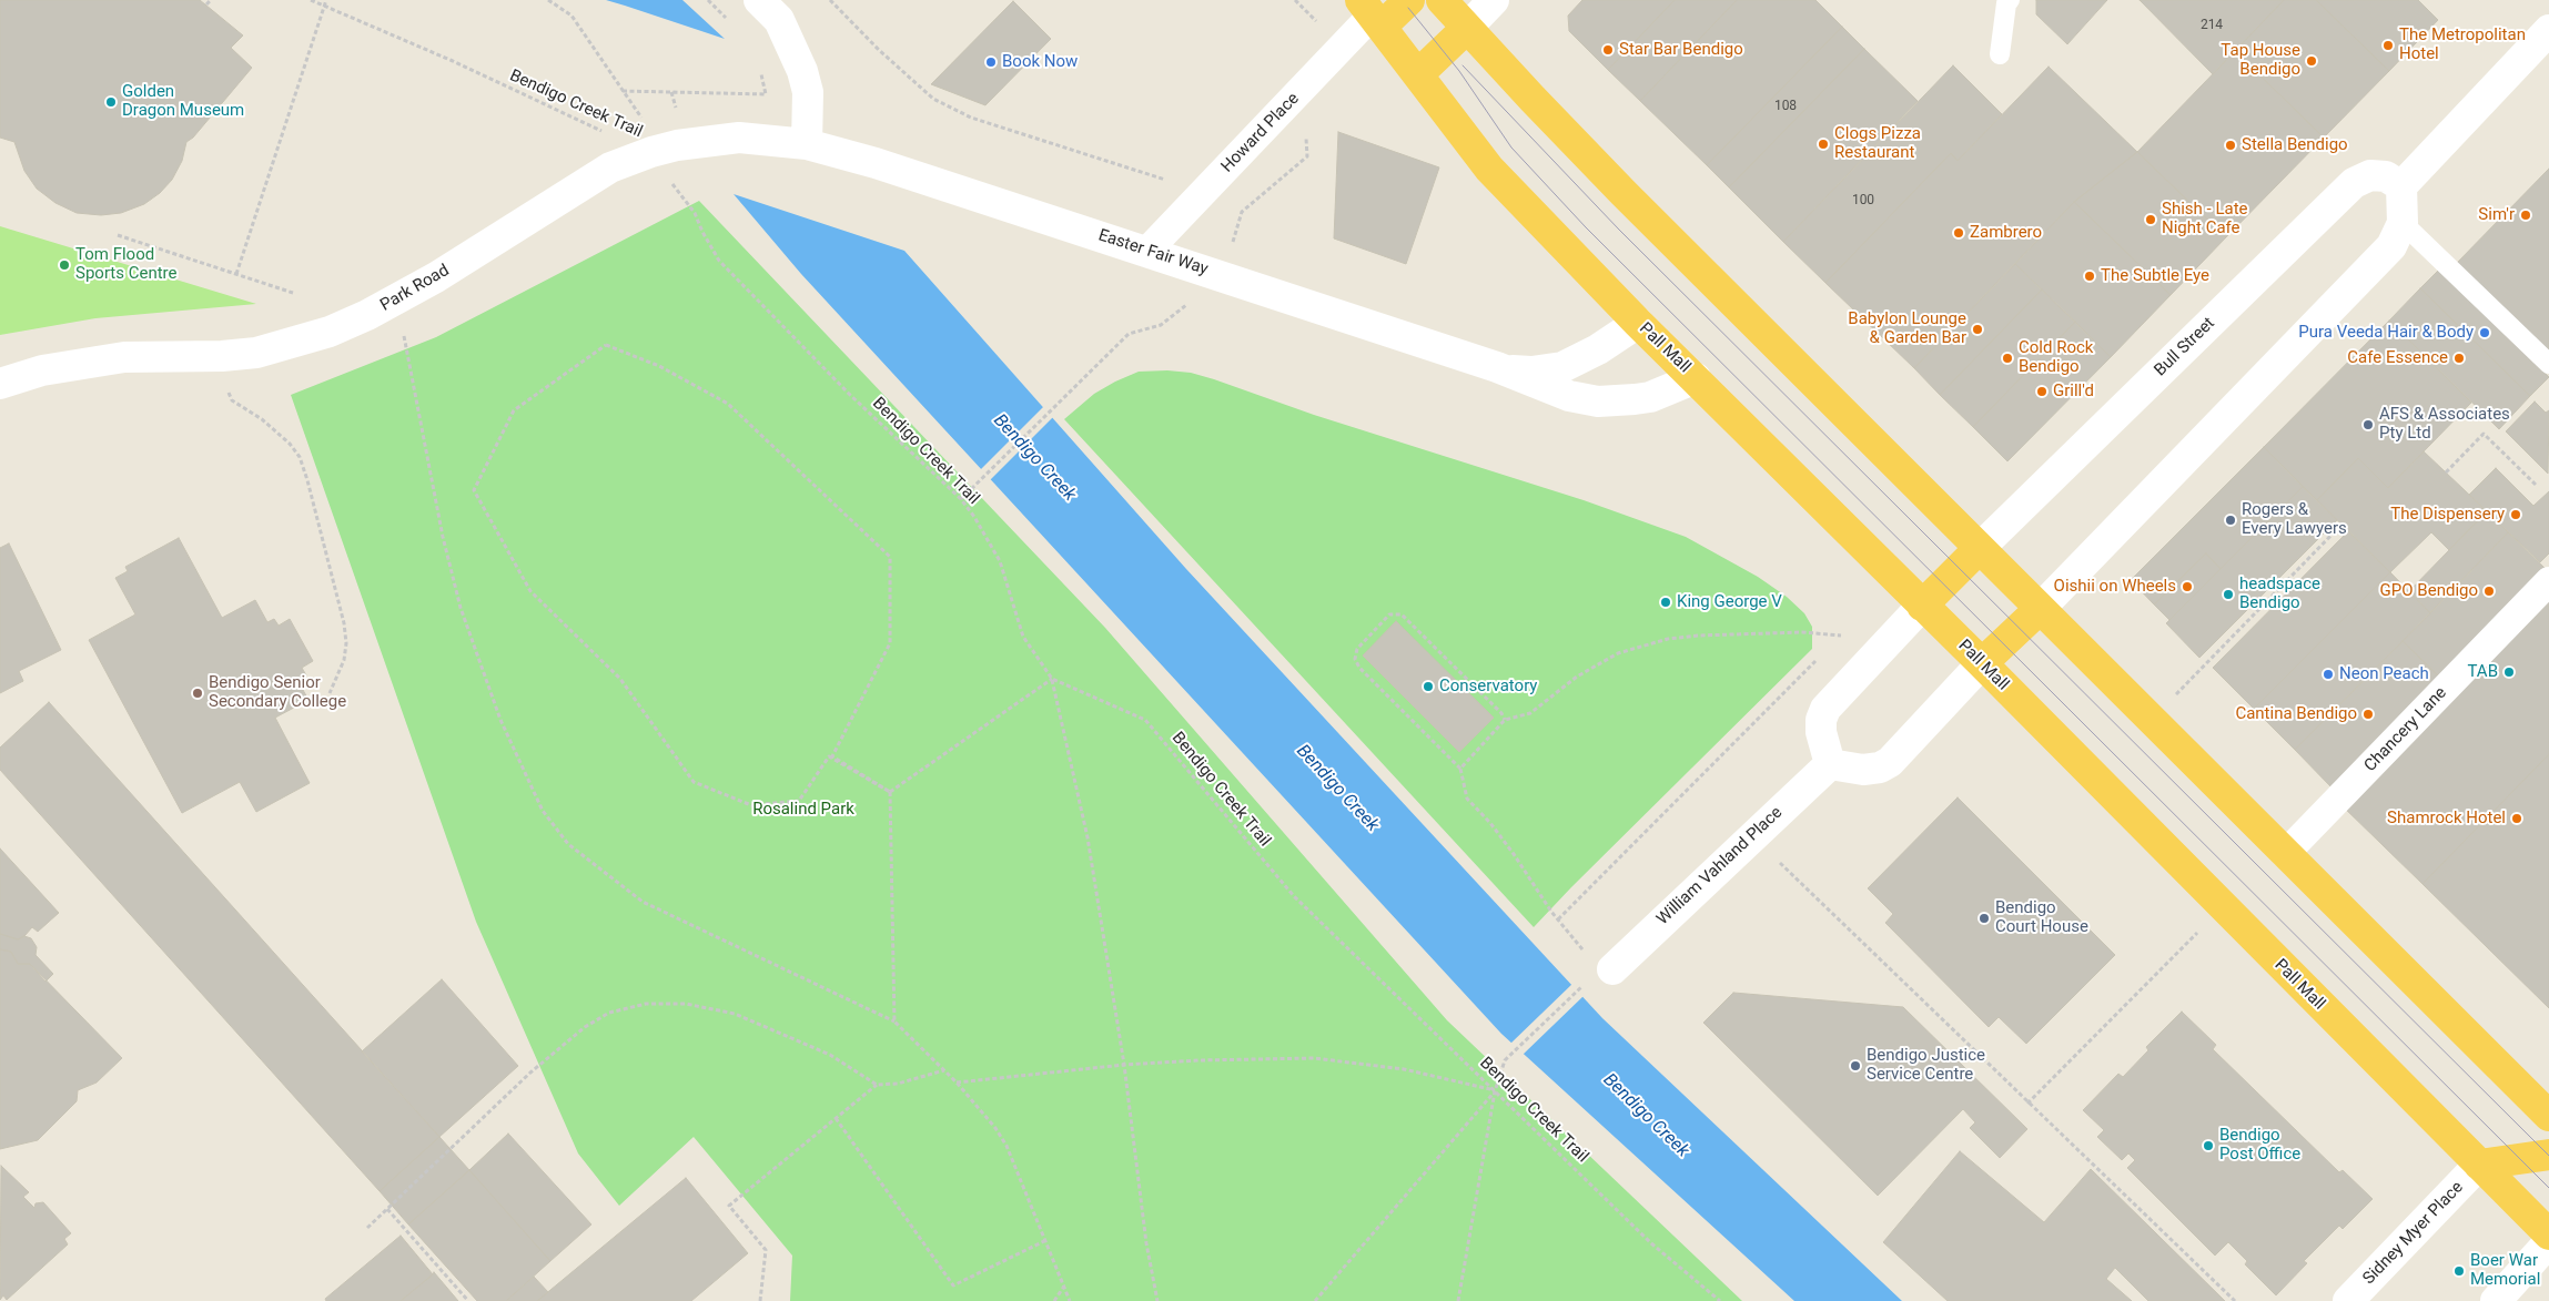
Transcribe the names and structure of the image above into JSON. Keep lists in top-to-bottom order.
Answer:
{
  "streets": {
    "highway": ["Pall Mall"],
    "street": [
      "Howard Place",
      "Easter Fair Way",
      "Park Road",
      "Bull Street",
      "Chancery Lane",
      "William Vahland Place",
      "Sidney Myer Place"
    ],
    "path": ["Bendigo Creek Trail"]
  },
  "crossings": [
    ["Bendigo Creek Trail", "Park Road"],
    ["Howard Place", "Easter Fair Way"],
    ["Howard Place", "Pall Mall"],
    ["Easter Fair Way", "Park Road"],
    ["Easter Fair Way", "Pall Mall"],
    ["Pall Mall", "Sidney Myer Place"]
  ],
  "water": ["Bendigo Creek"],
  "parks": ["Rosalind Park"],
  "places": [
    "The Metropolitan Hotel",
    "Star Bar Bendigo",
    "Tap House Bendigo",
    "Book Now",
    "Golden Dragon Museum",
    "Clogs Pizza Restaurant",
    "Stella Bendigo",
    "Sim'r",
    "Shish - Late Night Cafe",
    "Zambrero",
    "Tom Flood Sports Centre",
    "The Subtle Eye",
    "Babylon Lounge & Garden Bar",
    "Pura Veeda Hair & Body",
    "Cold Rock Bendigo",
    "Cafe Essence",
    "Grill'd",
    "AFS & Associates Pty Ltd",
    "The Dispensery",
    "Rogers & Every Lawyers",
    "Oishii on Wheels",
    "GPO Bendigo",
    "headspace Bendigo",
    "King George V",
    "TAB",
    "Neon Peach",
    "Conservatory",
    "Bendigo Senior Secondary College",
    "Cantina Bendigo",
    "Shamrock Hotel",
    "Bendigo Court House",
    "Bendigo Justice Service Centre",
    "Bendigo Post Office",
    "Boer War Memorial"
  ],
  "house_numbers": ["214", "108", "100"]
}
